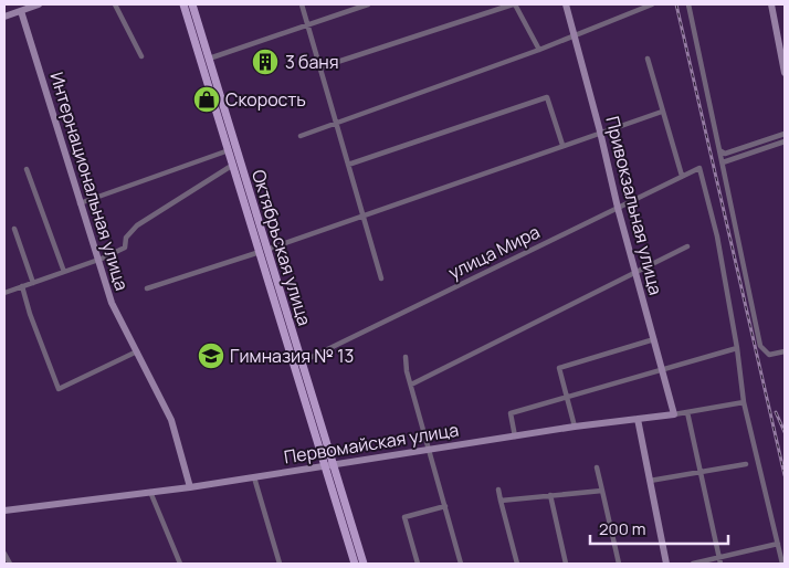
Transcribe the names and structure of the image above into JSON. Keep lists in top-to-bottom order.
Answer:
{
  "streets": {
    "main road": ["Октябрьская улица"],
    "street": [
      "Интернациональная улица",
      "Привокзальная улица",
      "улица Мира",
      "Первомайская улица"
    ]
  },
  "crossings": [
    ["Интернациональная улица", "Первомайская улица"],
    ["Привокзальная улица", "улица Мира"],
    ["Привокзальная улица", "Первомайская улица"],
    ["Октябрьская улица", "улица Мира"],
    ["Октябрьская улица", "Первомайская улица"]
  ],
  "places": {
    "building": ["3 баня"],
    "shop": ["Скорость"],
    "school or university": ["Гимназия № 13"]
  },
  "scale_bar": "200 m"
}
